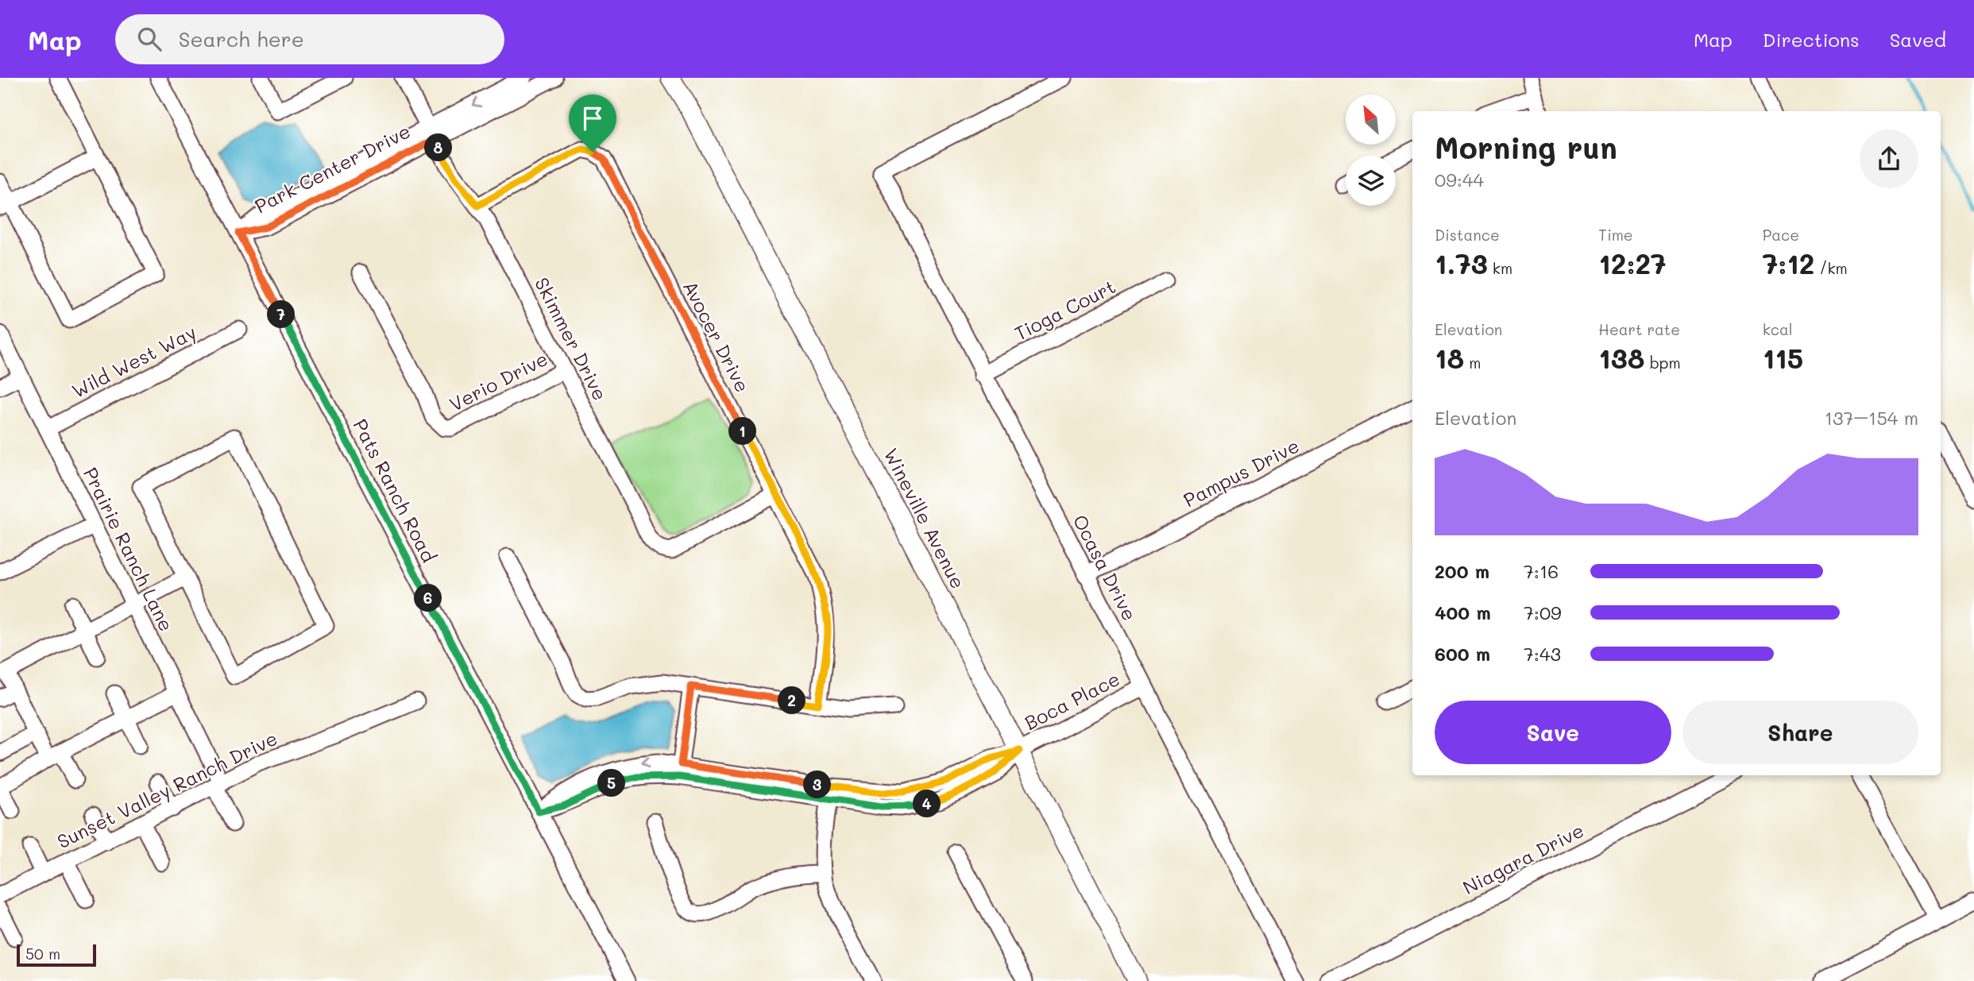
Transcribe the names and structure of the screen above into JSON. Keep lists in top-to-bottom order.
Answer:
{
  "streets": {
    "main road": ["Wineville Avenue"],
    "street": [
      "Park Center Drive",
      "Tioga Court",
      "Avocer Drive",
      "Skimmer Drive",
      "Wild West Way",
      "Verio Drive",
      "Pampus Drive",
      "Pats Ranch Road",
      "Prairie Ranch Lane",
      "Ocasa Drive",
      "Boca Place",
      "Sunset Valley Ranch Drive",
      "Niagara Drive"
    ]
  },
  "crossings": [
    ["Park Center Drive", "Skimmer Drive"],
    ["Park Center Drive", "Pats Ranch Road"],
    ["Tioga Court", "Ocasa Drive"],
    ["Avocer Drive", "Skimmer Drive"],
    ["Skimmer Drive", "Verio Drive"],
    ["Wild West Way", "Prairie Ranch Lane"],
    ["Pampus Drive", "Ocasa Drive"],
    ["Pats Ranch Road", "Boca Place"],
    ["Wineville Avenue", "Boca Place"],
    ["Prairie Ranch Lane", "Sunset Valley Ranch Drive"],
    ["Ocasa Drive", "Boca Place"]
  ],
  "scale_bar": "50 m",
  "north": "top left",
  "page": {
    "header": "Map",
    "search": "Search here",
    "nav": ["Map", "Directions", "Saved"],
    "heading": ["Morning run", "09:44"],
    "pins": [
      "8",
      "7",
      "1",
      "6",
      "2",
      "5",
      "3",
      "4"
    ],
    "stats": [
      ["Distance", "1.73 km"],
      ["Time", "12:27"],
      ["Pace", "7:12 /km"],
      ["Elevation", "18 m"],
      ["Heart rate", "138 bpm"],
      ["kcal", "115"]
    ],
    "chart": ["Elevation", "137–154 m"],
    "list": [
      {
        "name": "200 m",
        "note": "7:16"
      },
      {
        "name": "400 m",
        "note": "7:09"
      },
      {
        "name": "600 m",
        "note": "7:43"
      }
    ],
    "buttons": ["Save", "Share"],
    "scale": "50 m"
  }
}
